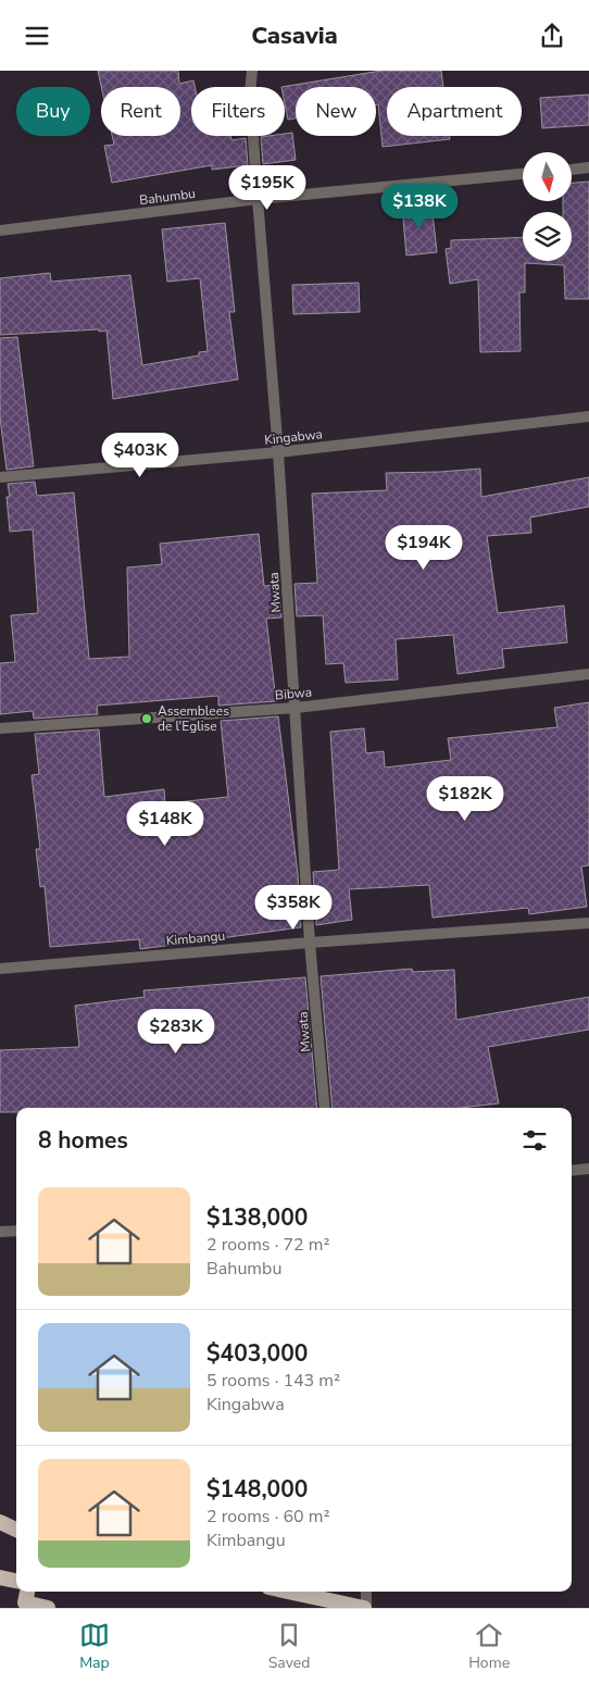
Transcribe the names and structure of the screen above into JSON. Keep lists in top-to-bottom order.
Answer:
{
  "streets": {
    "street": [
      "Bahumbu",
      "Kingabwa",
      "Mwata",
      "Bibwa",
      "Kimbangu"
    ]
  },
  "crossings": [
    ["Bahumbu", "Mwata"],
    ["Kingabwa", "Mwata"],
    ["Mwata", "Bibwa"],
    ["Mwata", "Kimbangu"]
  ],
  "places": ["Assemblees de l'Eglise"],
  "north": "bottom",
  "page": {
    "header": "Casavia",
    "chip": [
      "Buy",
      "Rent",
      "Filters",
      "New",
      "Apartment"
    ],
    "price": [
      "$195K",
      "$138K",
      "$403K",
      "$194K",
      "$182K",
      "$148K",
      "$358K",
      "$283K"
    ],
    "heading": "8 homes",
    "list": [
      {
        "name": "$138,000",
        "note": "2 rooms · 72 m² · Bahumbu"
      },
      {
        "name": "$403,000",
        "note": "5 rooms · 143 m² · Kingabwa"
      },
      {
        "name": "$148,000",
        "note": "2 rooms · 60 m² · Kimbangu"
      }
    ],
    "tabs": ["Map", "Saved", "Home"]
  }
}
